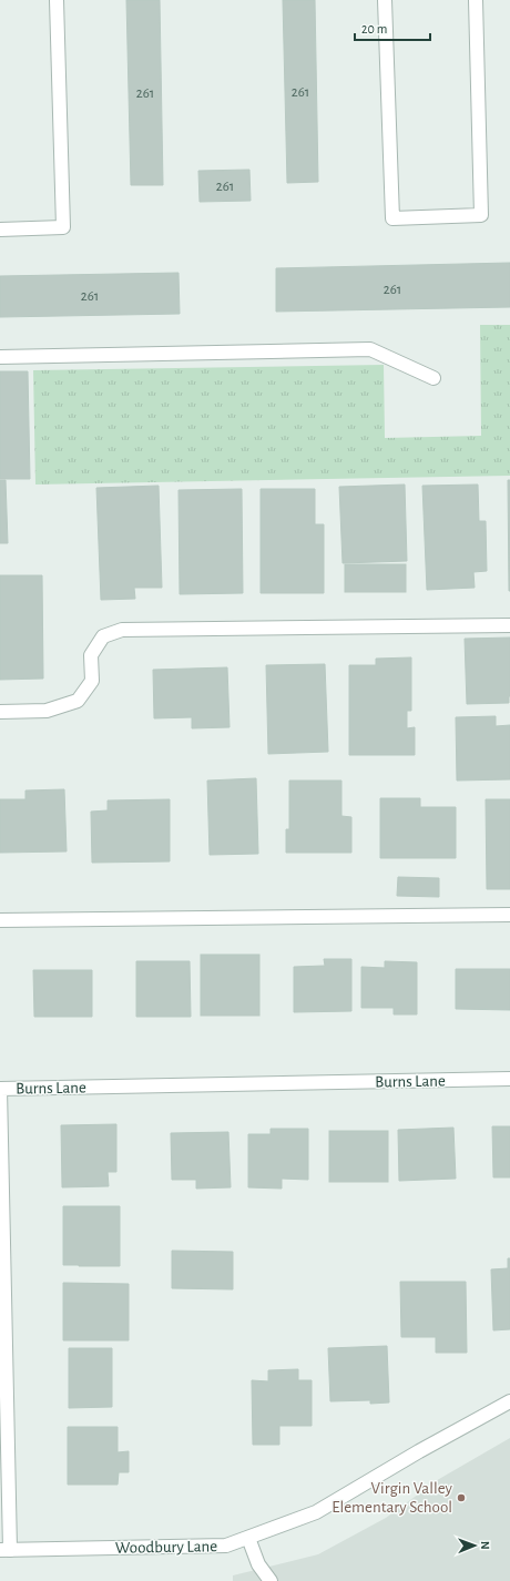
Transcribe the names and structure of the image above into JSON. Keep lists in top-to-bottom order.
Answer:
{
  "streets": {
    "street": ["Burns Lane", "Woodbury Lane"]
  },
  "crossings": [
    ["Burns Lane", "Woodbury Lane"]
  ],
  "places": ["Virgin Valley Elementary School"],
  "house_numbers": [
    "261",
    "261",
    "261",
    "261",
    "261"
  ],
  "scale_bar": "20 m",
  "north": "right"
}
